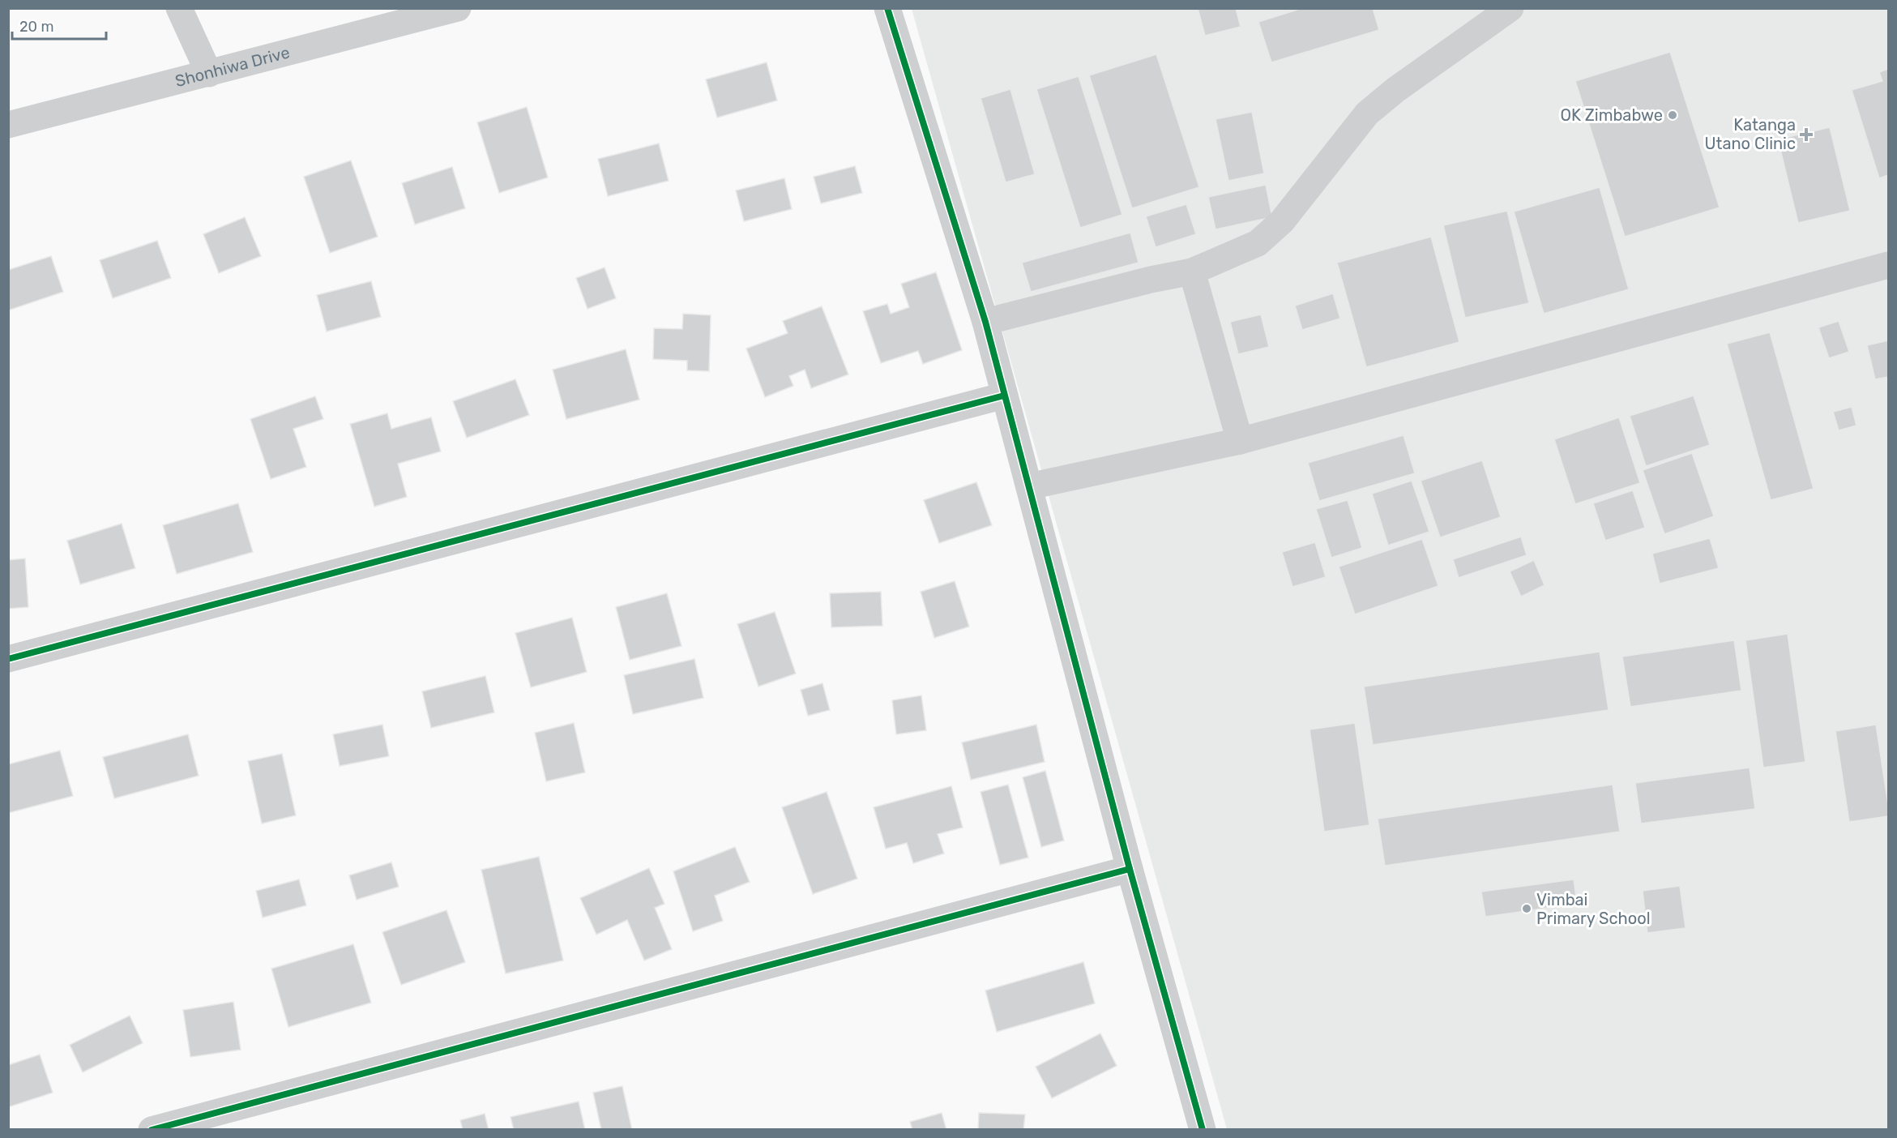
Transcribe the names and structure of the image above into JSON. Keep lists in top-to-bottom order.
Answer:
{
  "streets": {
    "street": ["Shonhiwa Drive"]
  },
  "places": {
    "other": ["OK Zimbabwe", "Vimbai Primary School"],
    "health": ["Katanga Utano Clinic"]
  },
  "scale_bar": "20 m"
}
